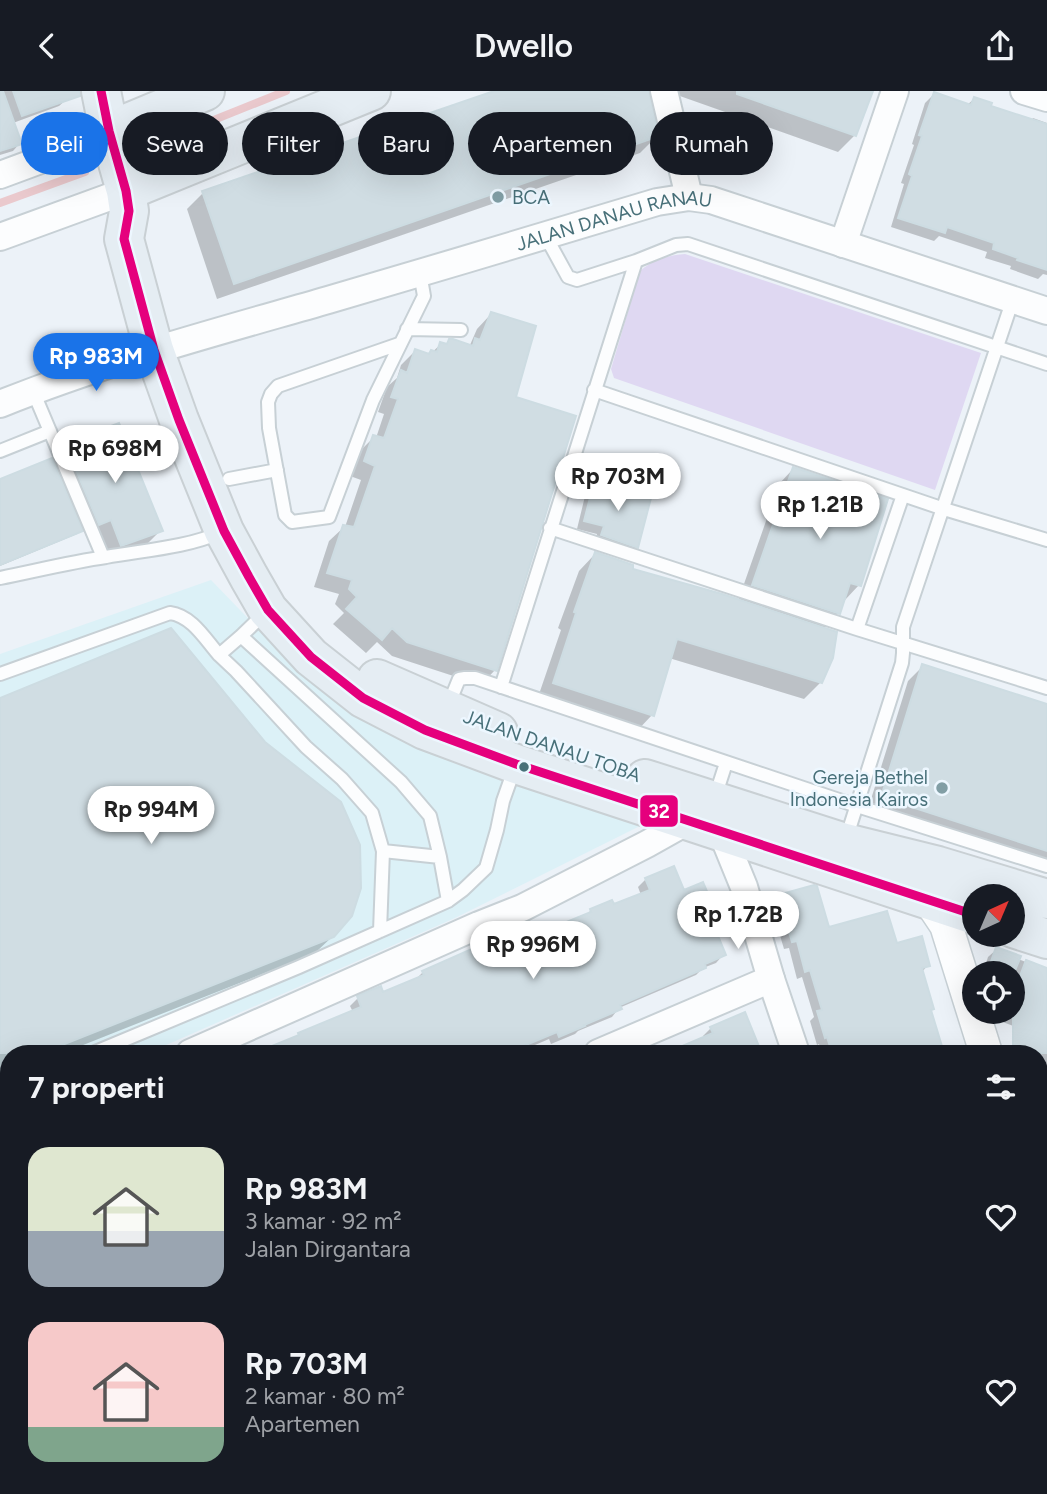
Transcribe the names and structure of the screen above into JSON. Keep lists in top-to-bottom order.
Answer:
{
  "streets": {
    "main road": ["JALAN DANAU TOBA"],
    "street": ["JALAN DANAU RANAU"]
  },
  "crossings": [
    ["JALAN DANAU RANAU", "JALAN DANAU TOBA"]
  ],
  "places": ["BCA", "Gereja Bethel Indonesia Kairos"],
  "lines": ["transit line 32"],
  "north": "top right",
  "page": {
    "header": "Dwello",
    "chip": [
      "Beli",
      "Sewa",
      "Filter",
      "Baru",
      "Apartemen",
      "Rumah"
    ],
    "price": [
      "Rp 983M",
      "Rp 698M",
      "Rp 703M",
      "Rp 1.21B",
      "Rp 994M",
      "Rp 1.72B",
      "Rp 996M"
    ],
    "heading": "7 properti",
    "list": [
      {
        "name": "Rp 983M",
        "note": "3 kamar · 92 m² · Jalan Dirgantara"
      },
      {
        "name": "Rp 703M",
        "note": "2 kamar · 80 m² · Apartemen"
      }
    ]
  }
}
